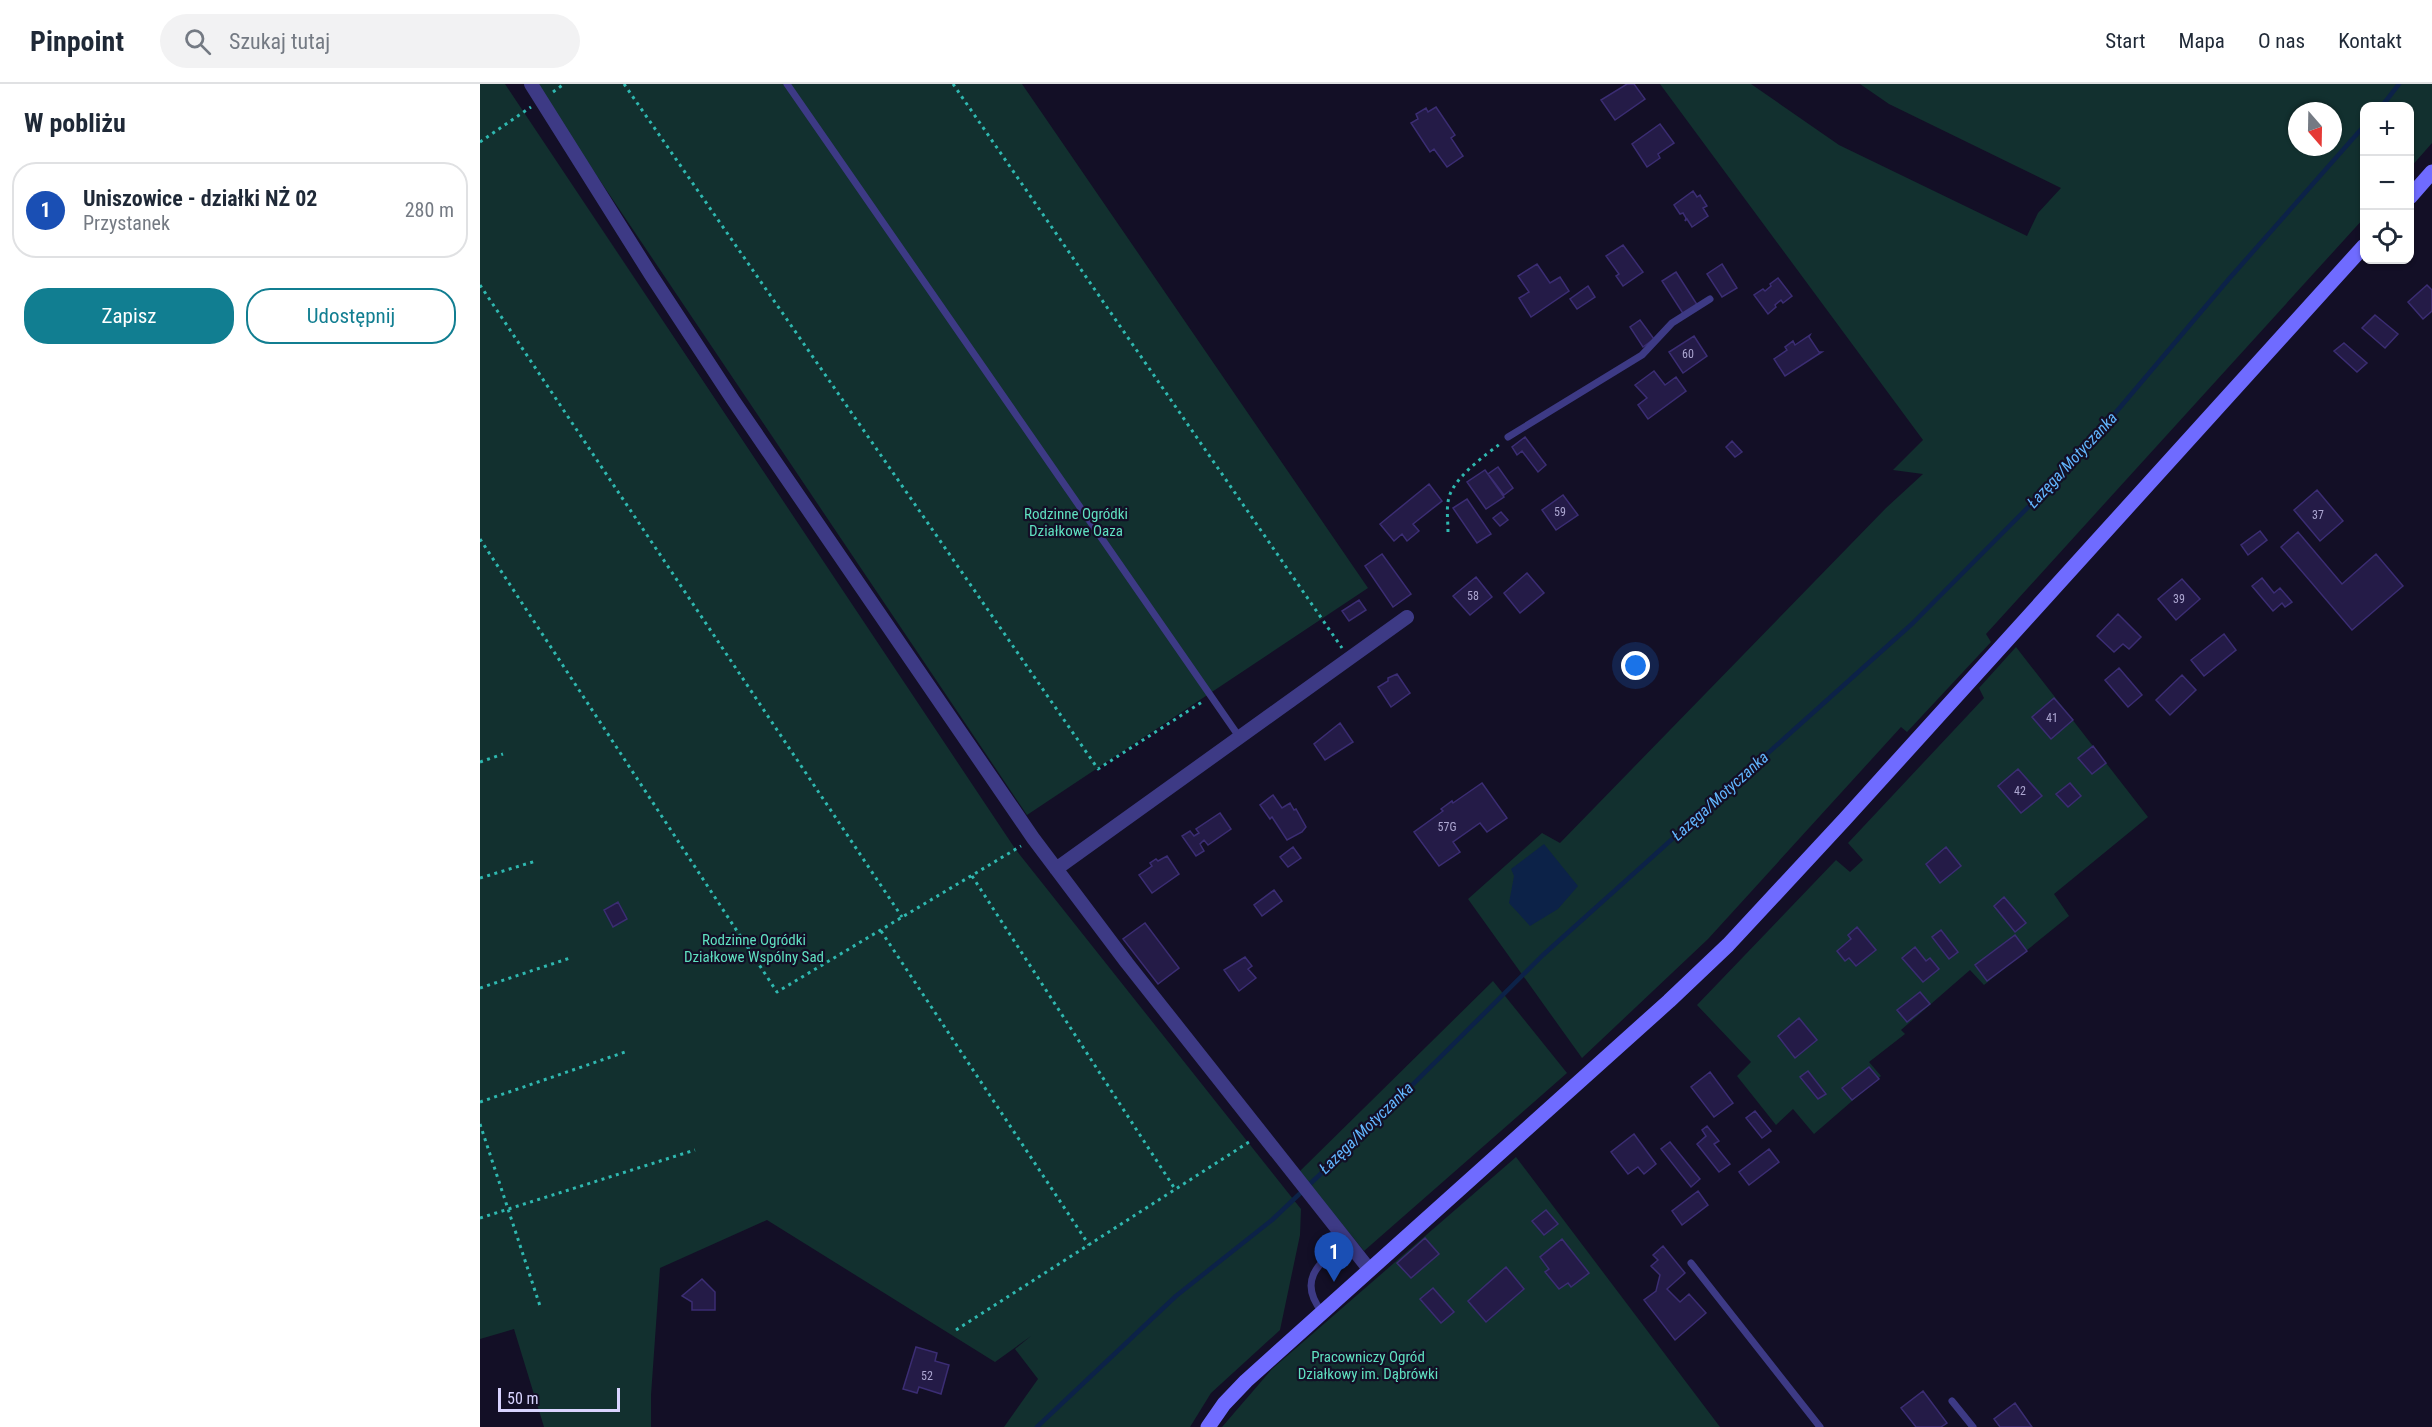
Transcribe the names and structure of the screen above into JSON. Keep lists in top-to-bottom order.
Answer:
{
  "water": ["Łazęga/Motyczanka"],
  "parks": ["Rodzinne Ogródki Działkowe Oaza", "Rodzinne Ogródki Działkowe Wspólny Sad", "Pracowniczy Ogród Działkowy im. Dąbrówki"],
  "house_numbers": [
    "60",
    "59",
    "37",
    "58",
    "39",
    "41",
    "42",
    "57G",
    "52"
  ],
  "scale_bar": "50 m",
  "north": "bottom",
  "page": {
    "header": "Pinpoint",
    "search": "Szukaj tutaj",
    "nav": [
      "Start",
      "Mapa",
      "O nas",
      "Kontakt"
    ],
    "heading": "W pobliżu",
    "map_buttons": ["+", "−"],
    "list": [
      {
        "mark": "1",
        "name": "Uniszowice - działki NŻ 02",
        "note": "Przystanek",
        "value": "280 m"
      }
    ],
    "buttons": ["Zapisz", "Udostępnij"],
    "pins": "1",
    "scale": "50 m"
  }
}
